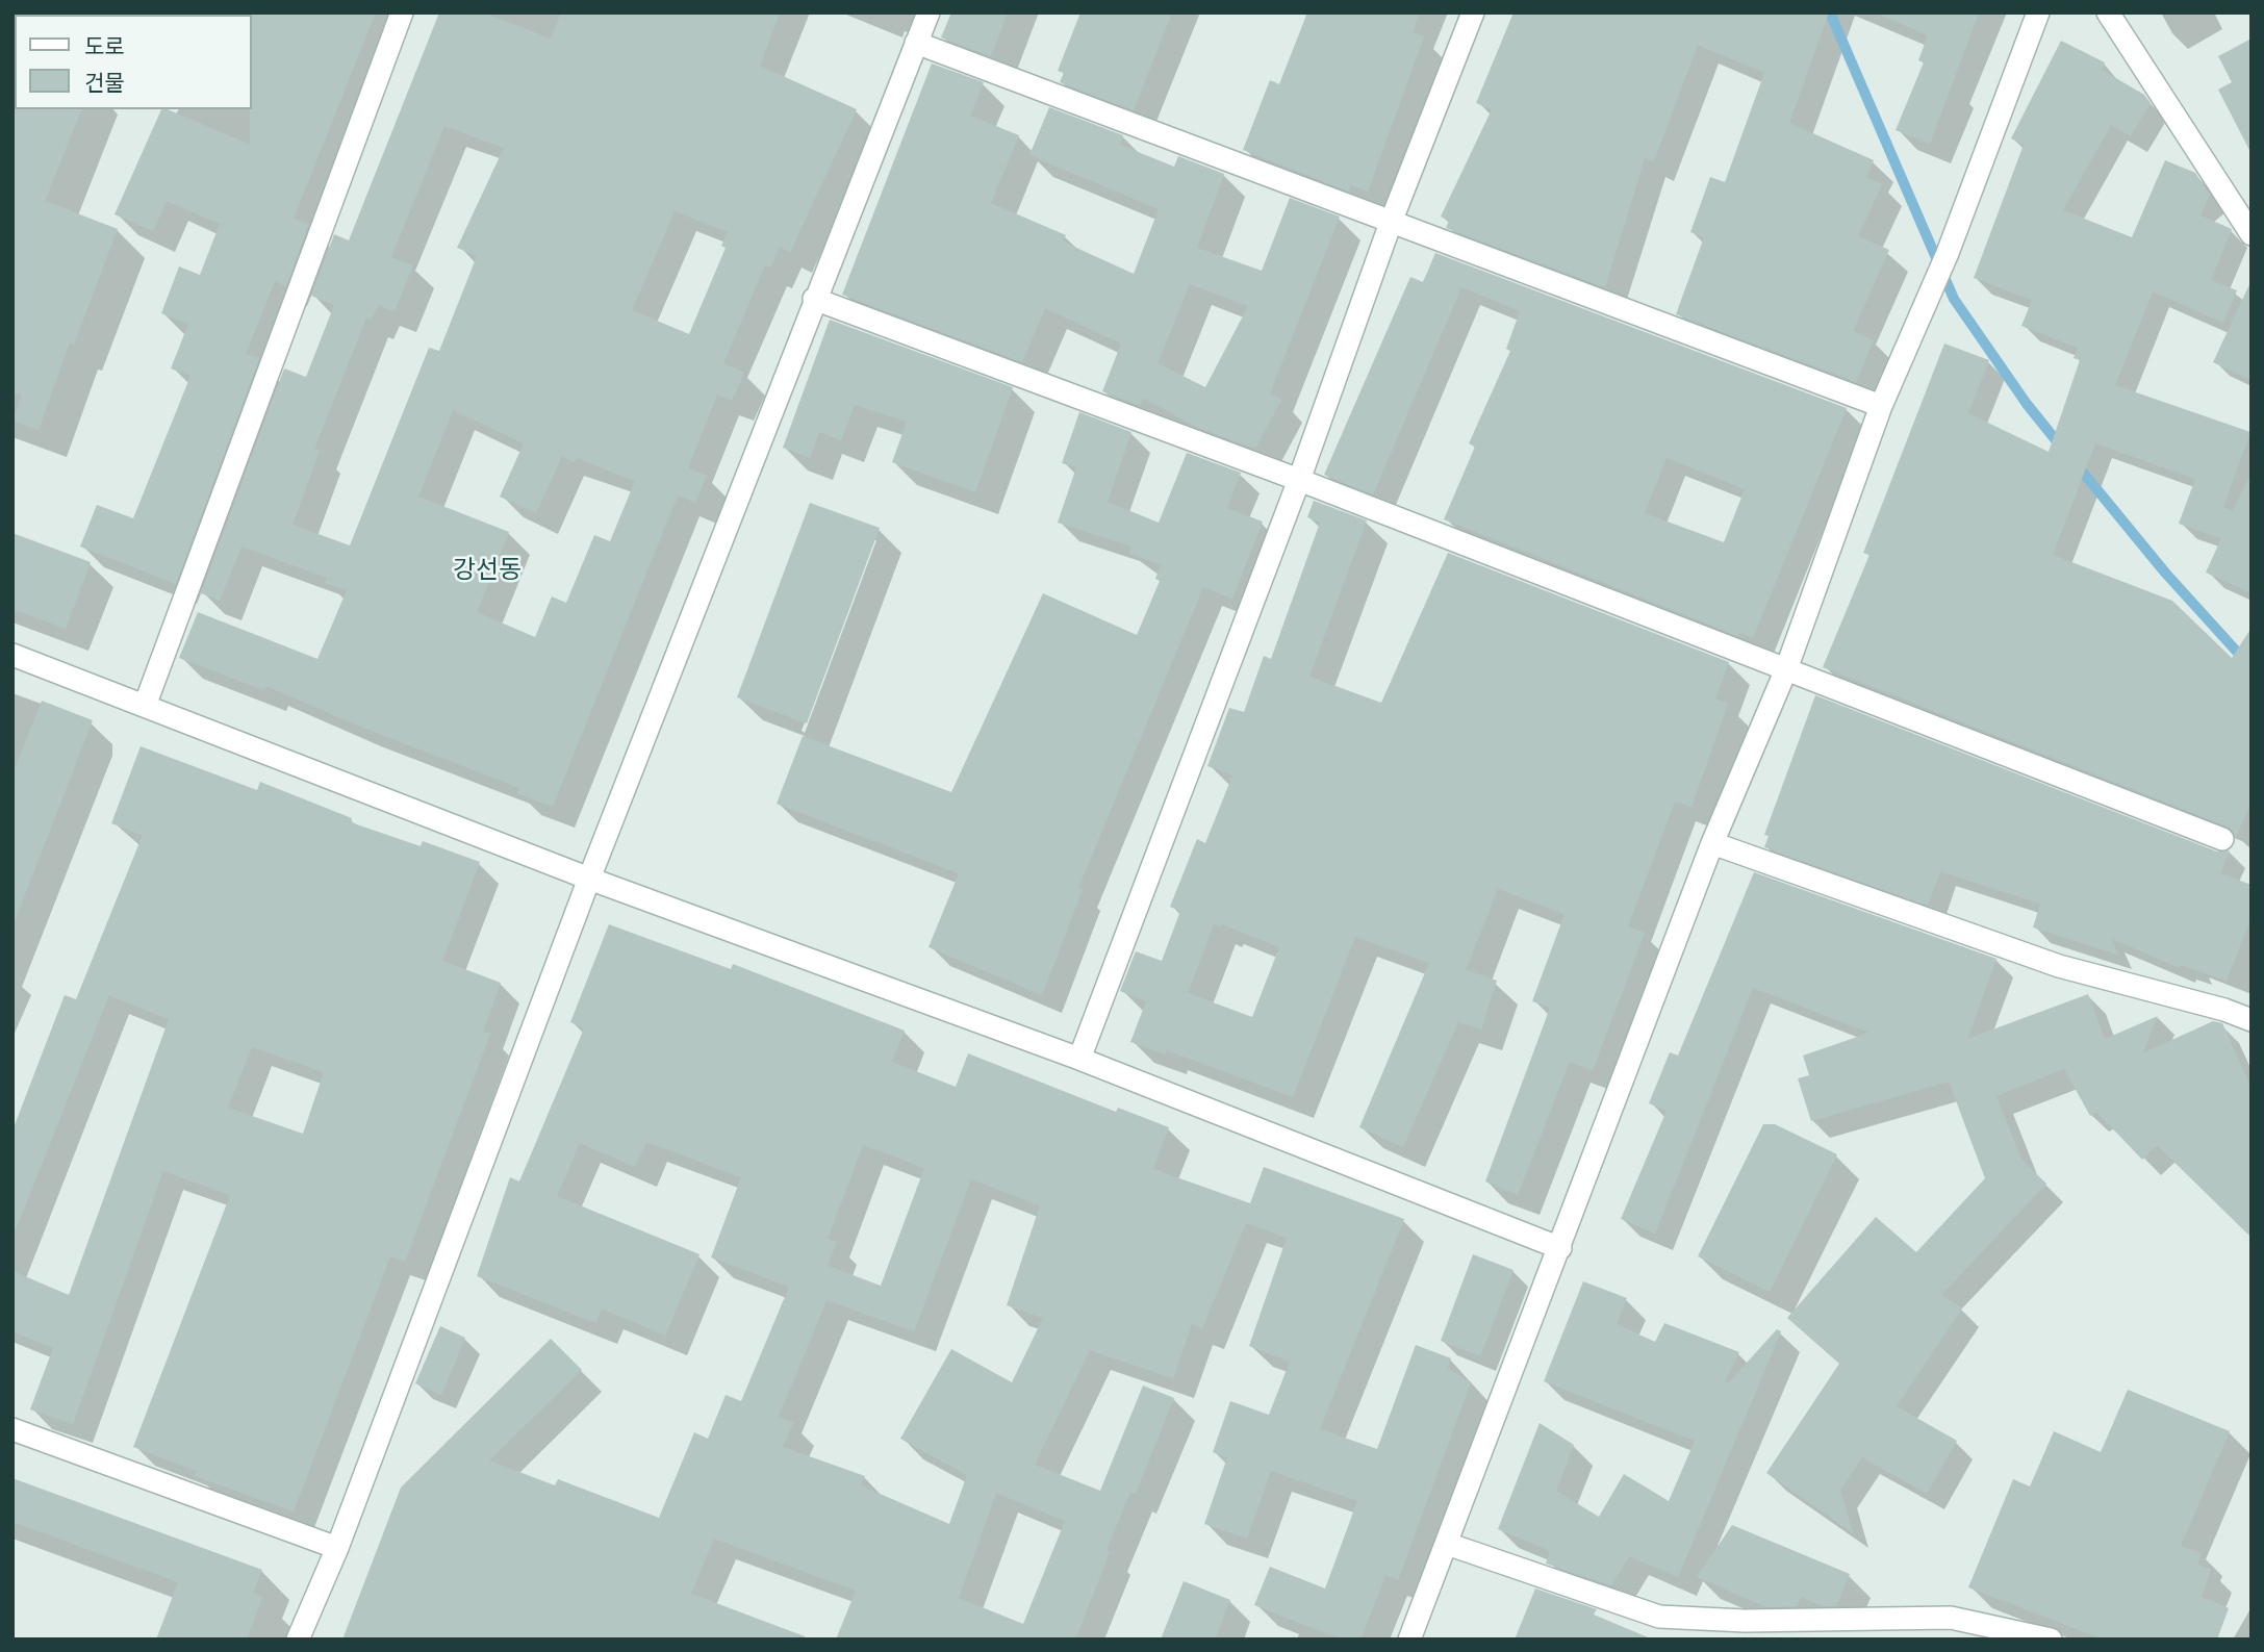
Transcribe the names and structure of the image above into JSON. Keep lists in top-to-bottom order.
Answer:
{
  "districts": ["강선동"],
  "legend": ["도로", "건물"]
}
